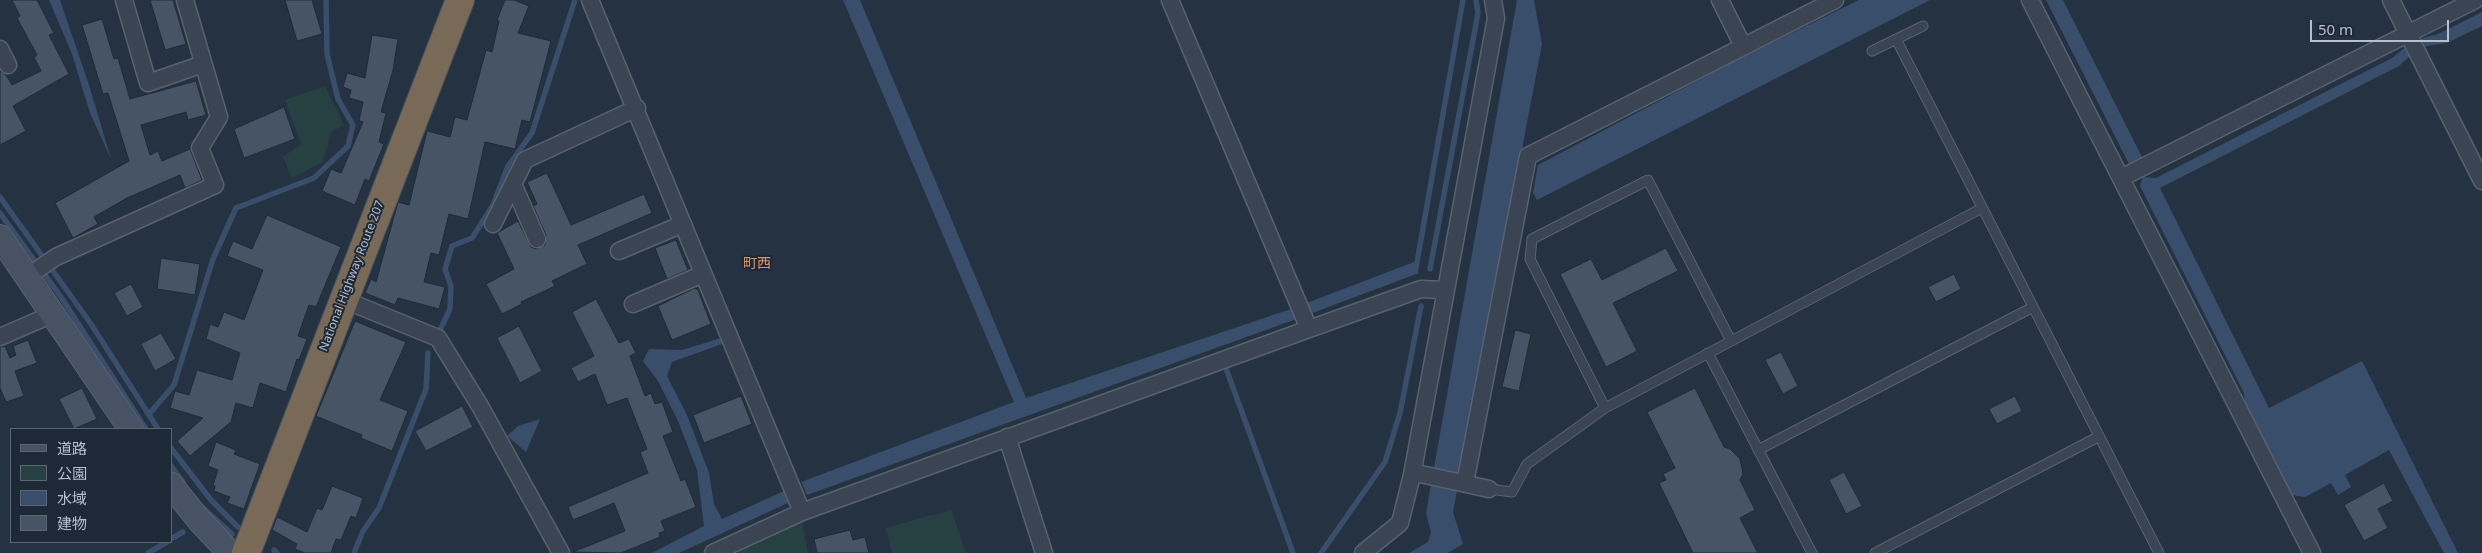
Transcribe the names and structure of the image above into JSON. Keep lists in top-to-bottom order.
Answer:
{
  "streets": {
    "highway": ["National Highway Route 207"]
  },
  "districts": ["町西"],
  "legend": [
    "道路",
    "公園",
    "水域",
    "建物"
  ],
  "scale_bar": "50 m"
}
